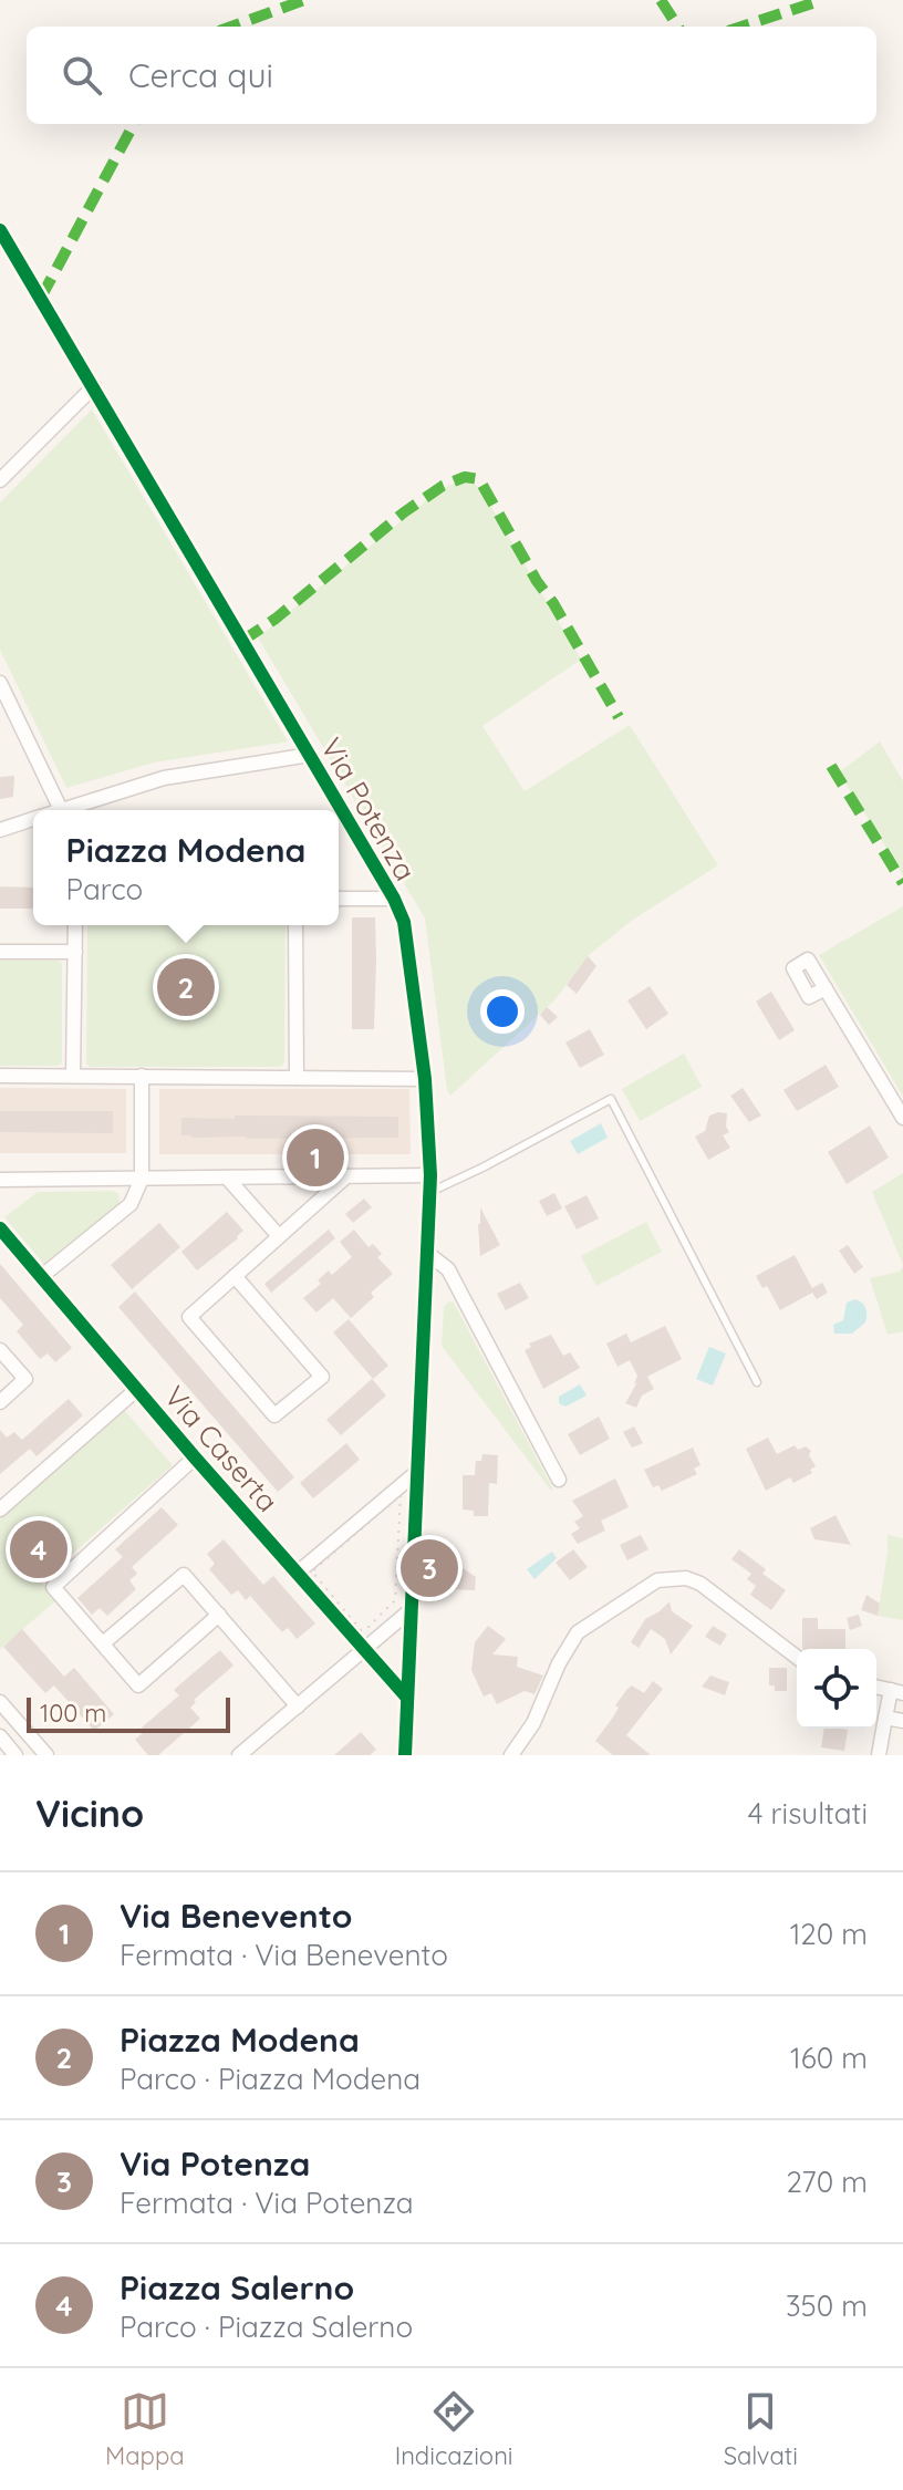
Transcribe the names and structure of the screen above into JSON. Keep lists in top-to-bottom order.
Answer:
{
  "streets": {
    "street": ["Via Potenza", "Via Caserta"]
  },
  "crossings": [
    ["Via Potenza", "Via Caserta"]
  ],
  "scale_bar": "100 m",
  "page": {
    "search": "Cerca qui",
    "popup": ["Piazza Modena", "Parco"],
    "pins": [
      "2",
      "1",
      "4",
      "3"
    ],
    "scale": "100 m",
    "heading": ["Vicino", "4 risultati"],
    "list": [
      {
        "mark": "1",
        "name": "Via Benevento",
        "note": "Fermata · Via Benevento",
        "value": "120 m"
      },
      {
        "mark": "2",
        "name": "Piazza Modena",
        "note": "Parco · Piazza Modena",
        "value": "160 m"
      },
      {
        "mark": "3",
        "name": "Via Potenza",
        "note": "Fermata · Via Potenza",
        "value": "270 m"
      },
      {
        "mark": "4",
        "name": "Piazza Salerno",
        "note": "Parco · Piazza Salerno",
        "value": "350 m"
      }
    ],
    "nav": ["Mappa", "Indicazioni", "Salvati"]
  }
}
